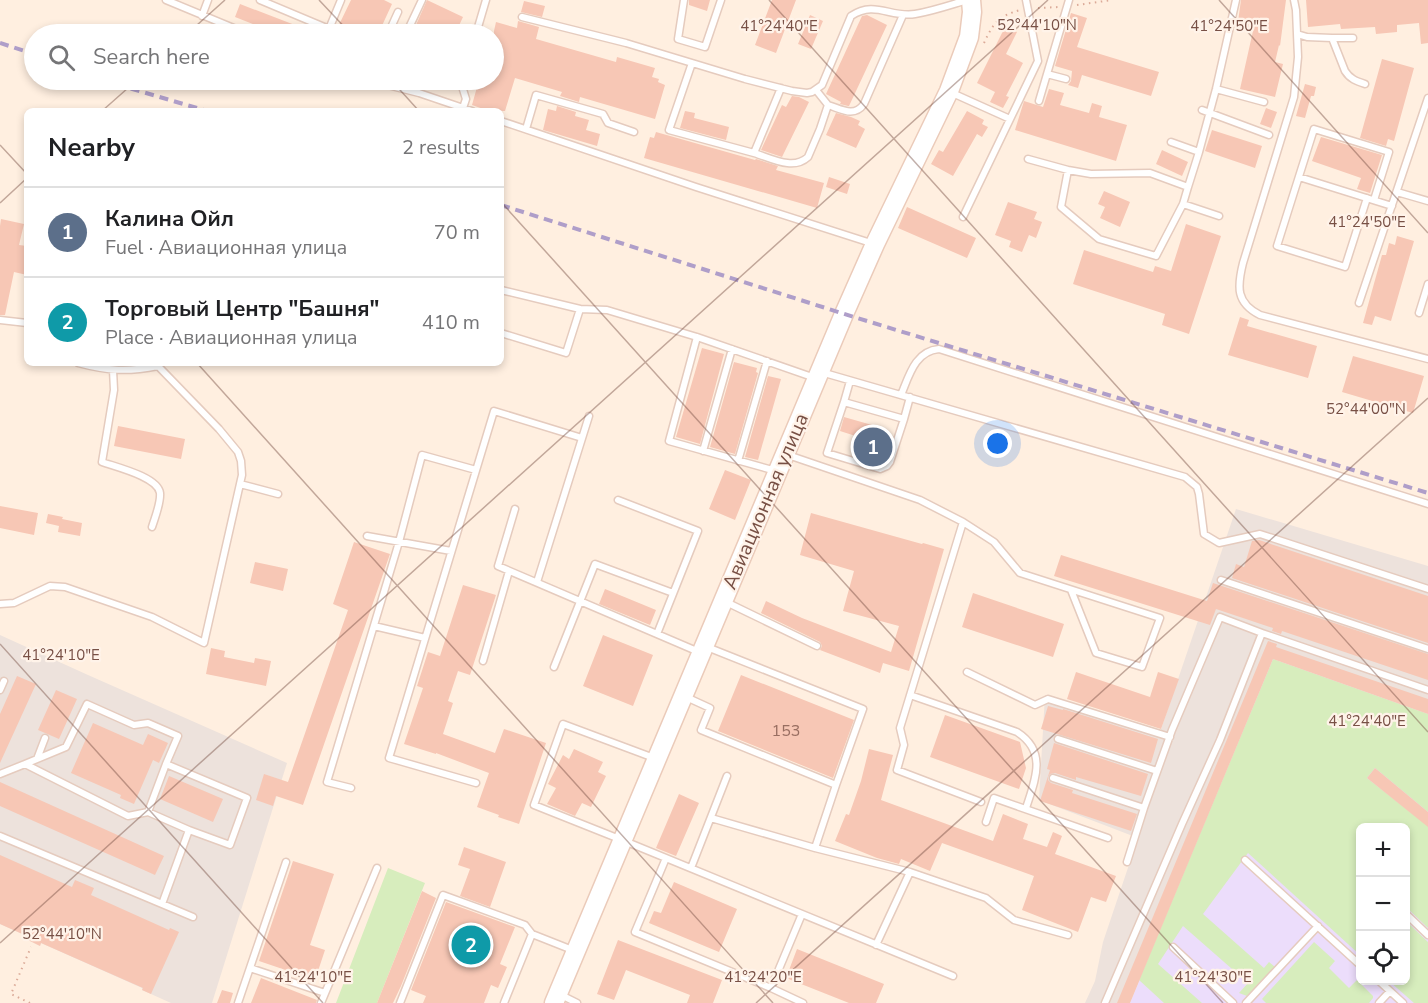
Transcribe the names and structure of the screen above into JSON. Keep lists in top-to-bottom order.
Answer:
{
  "streets": {
    "main road": ["Авиационная улица"]
  },
  "house_numbers": ["153"],
  "page": {
    "search": "Search here",
    "heading": ["Nearby", "2 results"],
    "list": [
      {
        "mark": "1",
        "name": "Калина Ойл",
        "note": "Fuel · Авиационная улица",
        "value": "70 m"
      },
      {
        "mark": "2",
        "name": "Торговый Центр \"Башня\"",
        "note": "Place · Авиационная улица",
        "value": "410 m"
      }
    ],
    "pins": ["1", "2"],
    "map_buttons": ["+", "−"]
  },
  "coordinates": [
    "52°44'10\"N",
    "41°24'40\"E",
    "41°24'50\"E",
    "52°44'00\"N",
    "41°24'10\"E",
    "41°24'20\"E",
    "41°24'30\"E"
  ]
}
